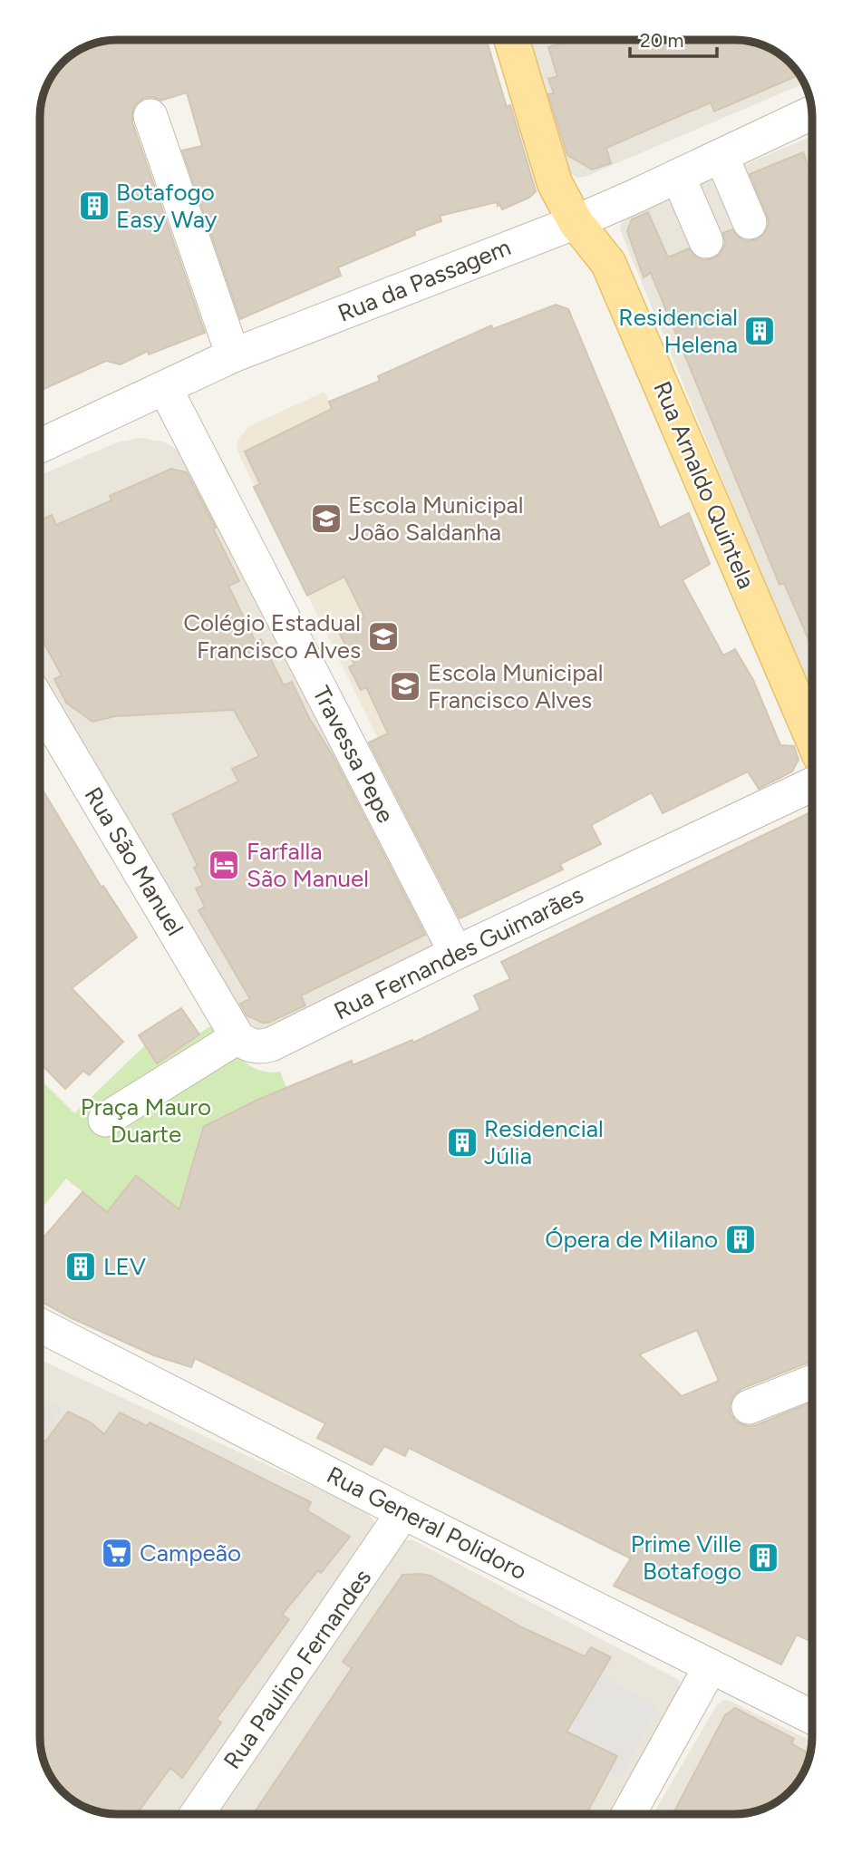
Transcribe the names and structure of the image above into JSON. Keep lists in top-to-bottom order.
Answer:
{
  "streets": {
    "main road": ["Rua Arnaldo Quintela"],
    "street": [
      "Rua da Passagem",
      "Travessa Pepe",
      "Rua São Manuel",
      "Rua Fernandes Guimarães",
      "Rua General Polidoro",
      "Rua Paulino Fernandes"
    ]
  },
  "crossings": [
    ["Rua da Passagem", "Rua Arnaldo Quintela"],
    ["Rua da Passagem", "Travessa Pepe"],
    ["Travessa Pepe", "Rua Fernandes Guimarães"],
    ["Rua São Manuel", "Rua Fernandes Guimarães"],
    ["Rua General Polidoro", "Rua Paulino Fernandes"]
  ],
  "parks": ["Praça Mauro Duarte"],
  "places": {
    "building": [
      "Botafogo Easy Way",
      "Residencial Helena",
      "Residencial Júlia",
      "Ópera de Milano",
      "LEV",
      "Prime Ville Botafogo"
    ],
    "school or university": ["Escola Municipal João Saldanha", "Colégio Estadual Francisco Alves", "Escola Municipal Francisco Alves"],
    "hotel": ["Farfalla São Manuel"],
    "supermarket": ["Campeão"]
  },
  "scale_bar": "20 m"
}
